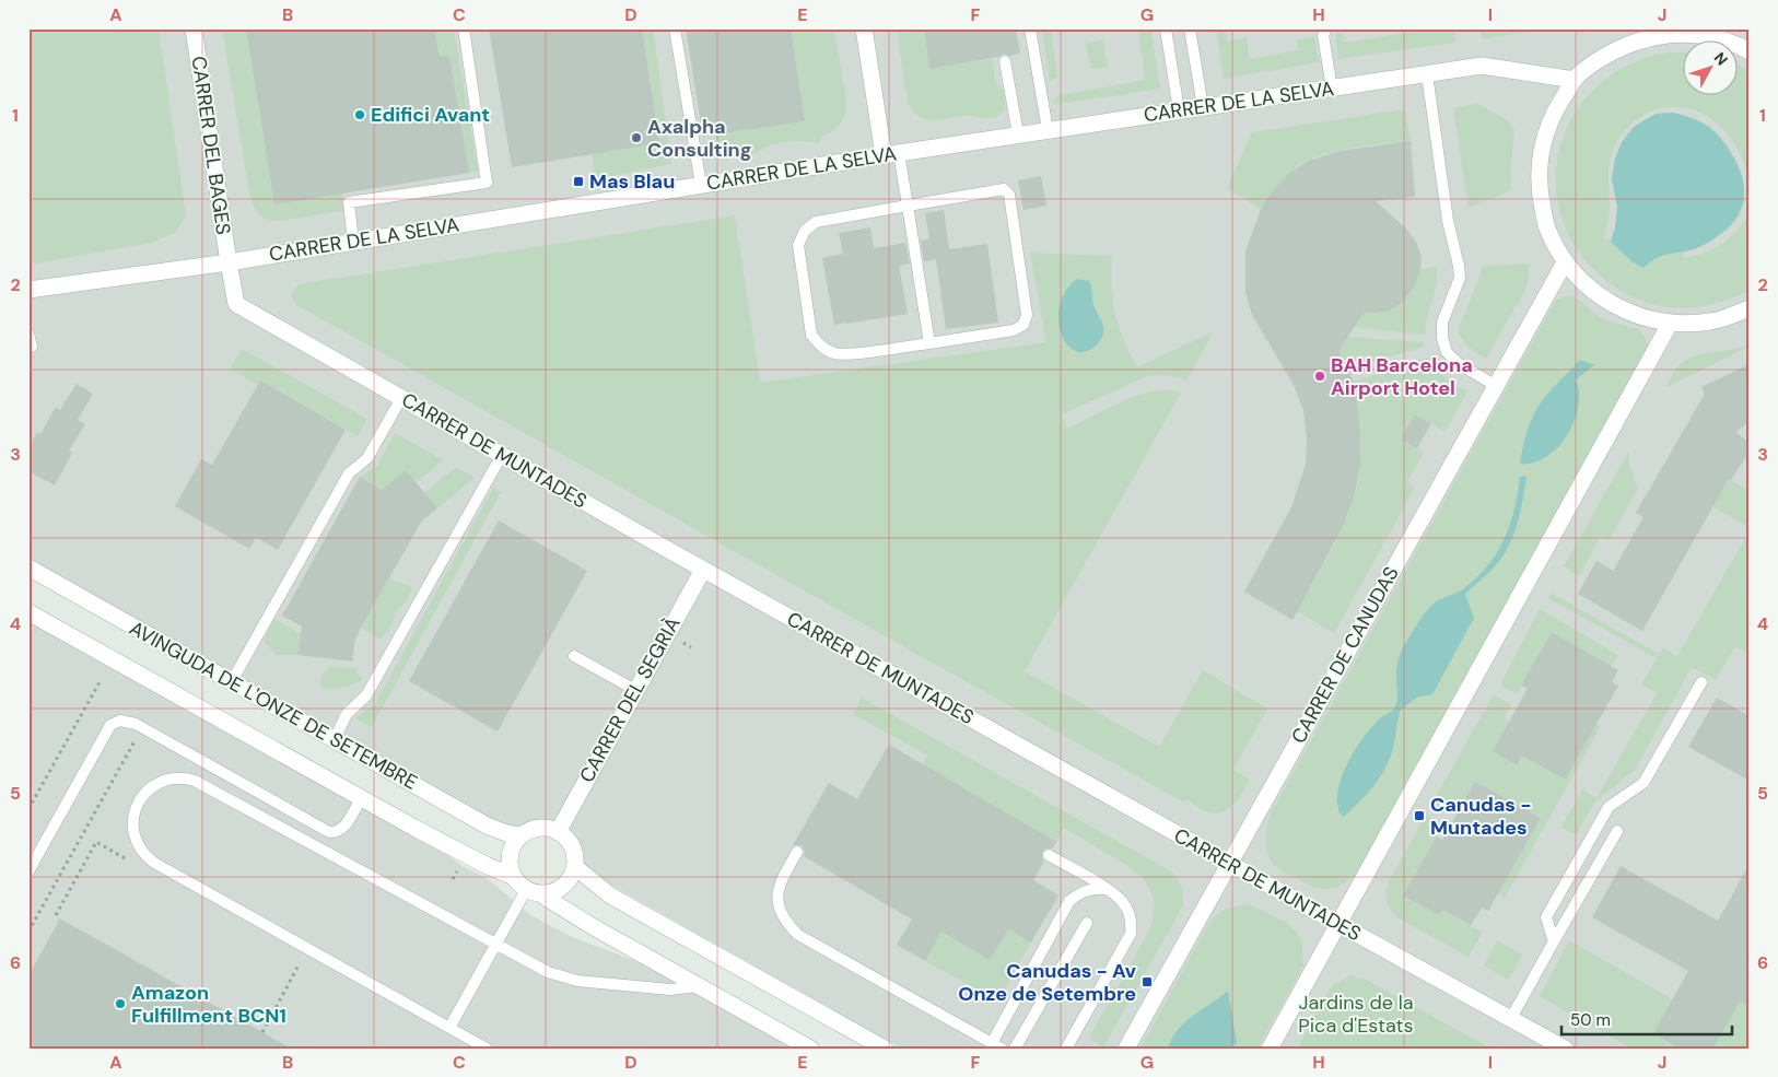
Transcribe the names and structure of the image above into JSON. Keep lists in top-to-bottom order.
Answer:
{
  "streets": {
    "street": [
      "CARRER DE LA SELVA",
      "CARRER DEL BAGES",
      "CARRER DE MUNTADES",
      "CARRER DE CANUDAS",
      "CARRER DEL SEGRIÀ",
      "AVINGUDA DE L'ONZE DE SETEMBRE"
    ]
  },
  "crossings": [
    ["CARRER DE LA SELVA", "CARRER DEL BAGES"],
    ["CARRER DE LA SELVA", "CARRER DE MUNTADES"],
    ["CARRER DEL BAGES", "CARRER DE MUNTADES"],
    ["CARRER DE MUNTADES", "CARRER DE CANUDAS"],
    ["CARRER DE MUNTADES", "CARRER DEL SEGRIÀ"],
    ["CARRER DEL SEGRIÀ", "AVINGUDA DE L'ONZE DE SETEMBRE"]
  ],
  "parks": ["Jardins de la Pica d'Estats"],
  "places": {
    "other": [
      "Edifici Avant",
      "Axalpha Consulting",
      "BAH Barcelona Airport Hotel",
      "Amazon Fulfillment BCN1"
    ],
    "transit": ["Mas Blau", "Canudas - Muntades", "Canudas - Av Onze de Setembre"]
  },
  "scale_bar": "50 m",
  "north": "top right",
  "grid": {
    "columns": [
      "A",
      "B",
      "C",
      "D",
      "E",
      "F",
      "G",
      "H",
      "I",
      "J"
    ],
    "rows": [
      "1",
      "2",
      "3",
      "4",
      "5",
      "6"
    ]
  }
}
